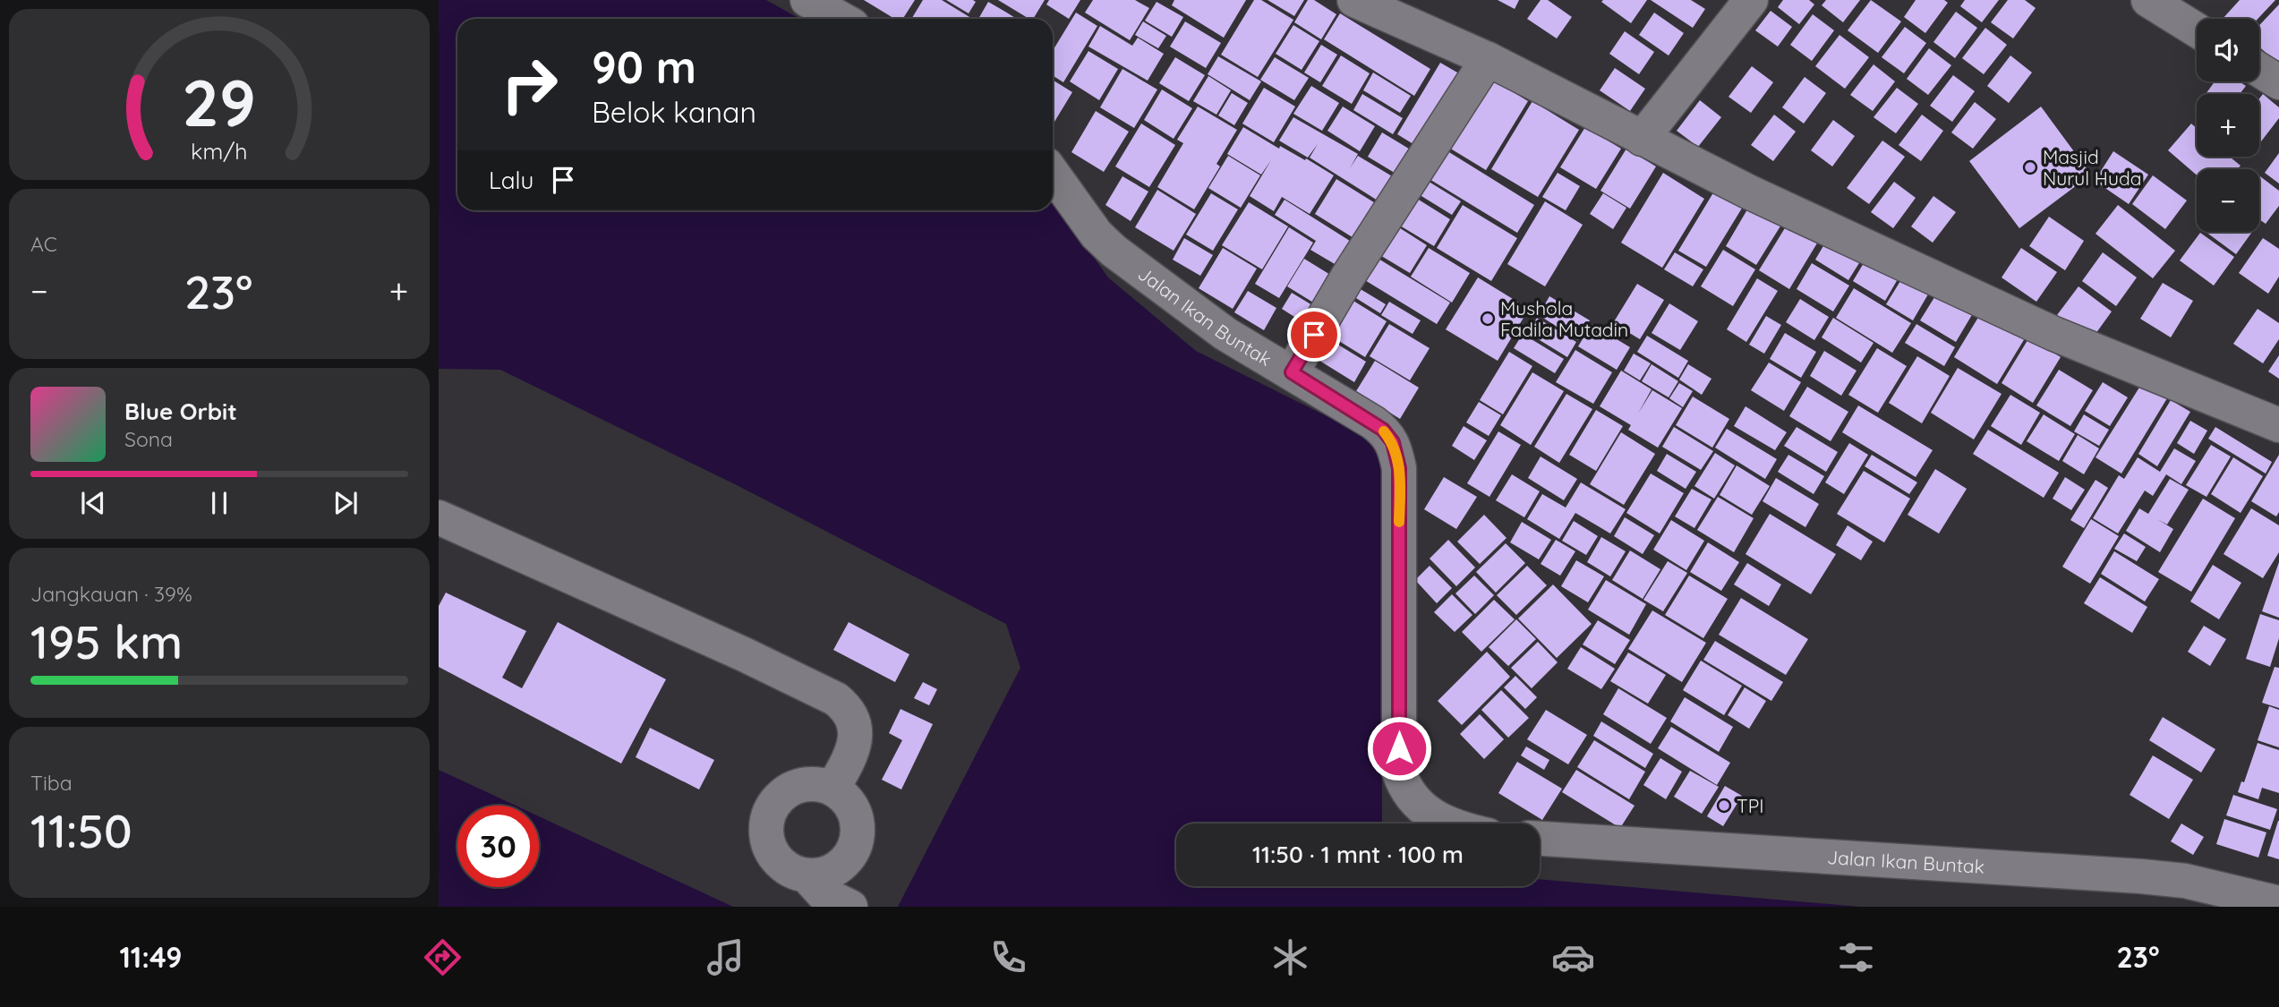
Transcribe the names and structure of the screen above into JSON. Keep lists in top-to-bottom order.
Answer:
{
  "streets": {
    "street": ["Jalan Ikan Buntak"]
  },
  "places": ["Masjid Nurul Huda", "Mushola Fadila Mutadin", "TPI"],
  "page": {
    "map_buttons": ["+", "−"],
    "turn": ["90 m", "Belok kanan"],
    "then": "Lalu",
    "tile": [
      "AC",
      ["Jangkauan · 39%", "195 km"],
      ["Tiba", "11:50"]
    ],
    "heat": ["−", "23°", "+"],
    "song": ["Blue Orbit", "Sona"],
    "limit": "30",
    "trip": "11:50 · 1 mnt · 100 m",
    "tabs": ["11:49", "23°"],
    "gauge": ["29", "km/h"]
  }
}
